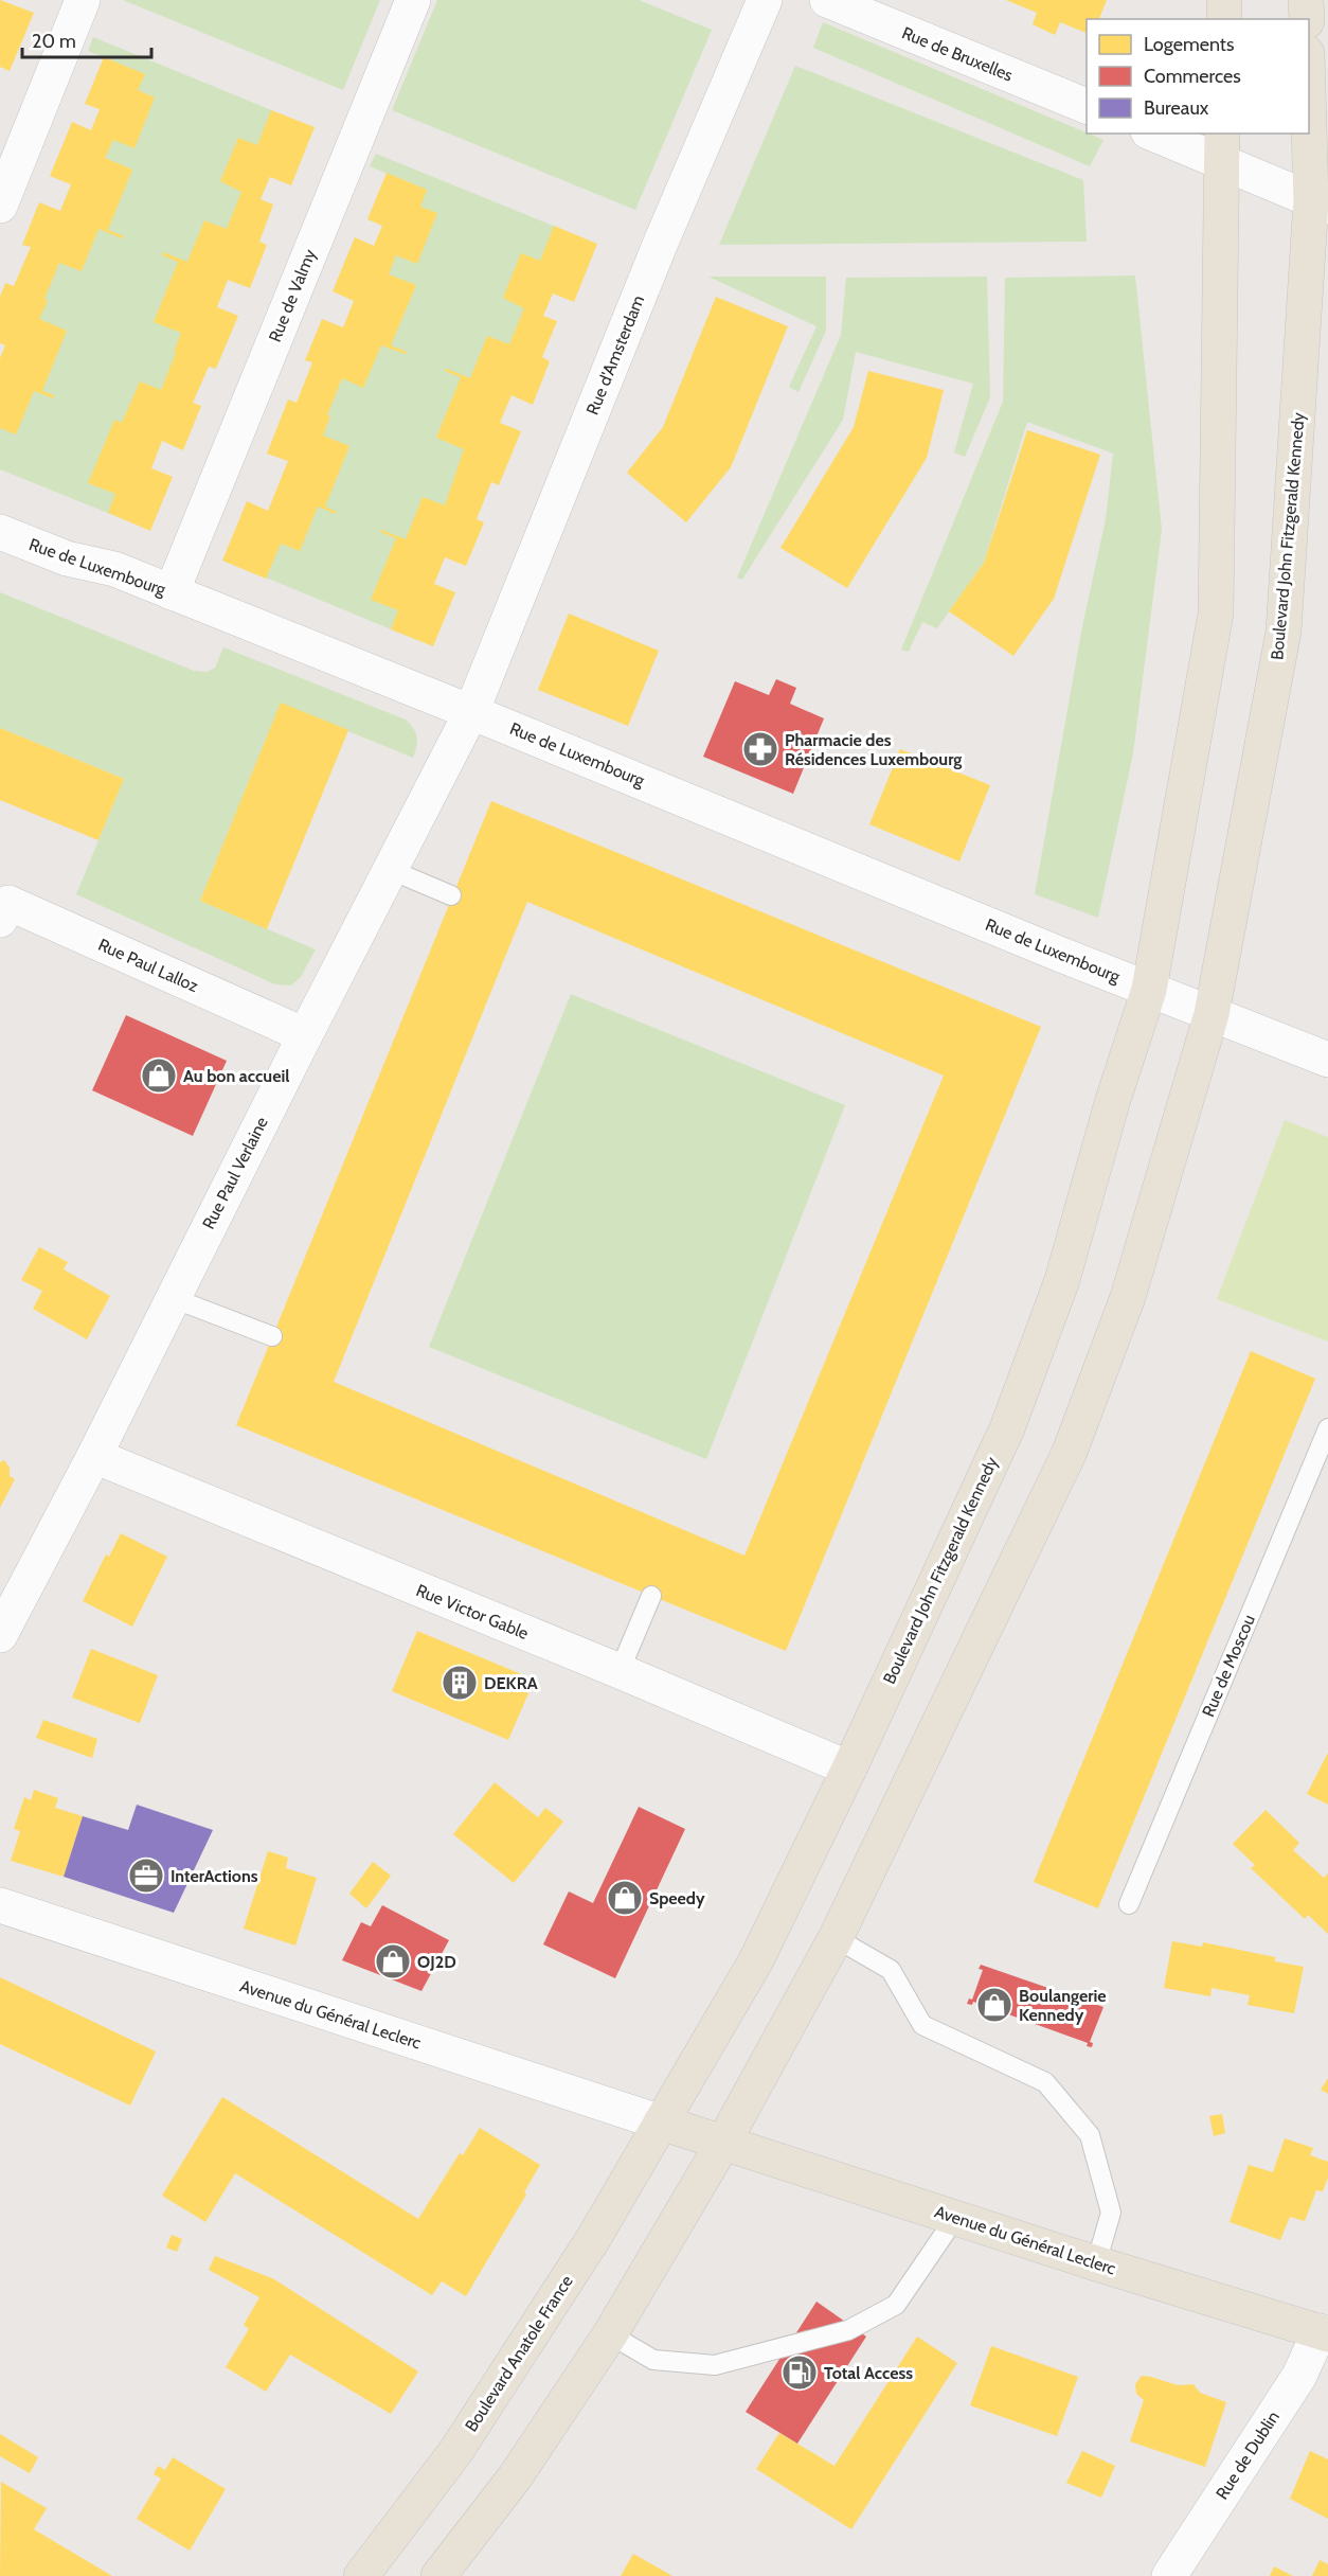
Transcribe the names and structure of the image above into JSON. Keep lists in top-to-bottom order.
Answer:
{
  "streets": {
    "main road": ["Boulevard John Fitzgerald Kennedy", "Avenue du Général Leclerc", "Boulevard Anatole France"],
    "street": [
      "Rue de Bruxelles",
      "Rue de Valmy",
      "Rue d'Amsterdam",
      "Rue de Luxembourg",
      "Rue Paul Lalloz",
      "Rue Paul Verlaine",
      "Rue Victor Gable",
      "Rue de Dublin"
    ],
    "lane": ["Rue de Moscou"]
  },
  "crossings": [
    ["Rue de Valmy", "Rue de Luxembourg"],
    ["Rue d'Amsterdam", "Rue de Luxembourg"],
    ["Rue d'Amsterdam", "Rue Paul Verlaine"],
    ["Boulevard John Fitzgerald Kennedy", "Rue de Luxembourg"],
    ["Boulevard John Fitzgerald Kennedy", "Rue Victor Gable"],
    ["Boulevard John Fitzgerald Kennedy", "Avenue du Général Leclerc"],
    ["Boulevard John Fitzgerald Kennedy", "Boulevard Anatole France"],
    ["Rue de Luxembourg", "Rue Paul Verlaine"],
    ["Rue Paul Lalloz", "Rue Paul Verlaine"],
    ["Rue Paul Verlaine", "Rue Victor Gable"],
    ["Avenue du Général Leclerc", "Boulevard Anatole France"],
    ["Avenue du Général Leclerc", "Rue de Dublin"]
  ],
  "places": {
    "pharmacy": ["Pharmacie des Résidences Luxembourg"],
    "shop": [
      "Au bon accueil",
      "Speedy",
      "OJ2D",
      "Boulangerie Kennedy"
    ],
    "building": ["DEKRA"],
    "office": ["InterActions"],
    "fuel station": ["Total Access"]
  },
  "legend": ["Logements", "Commerces", "Bureaux"],
  "scale_bar": "20 m"
}
